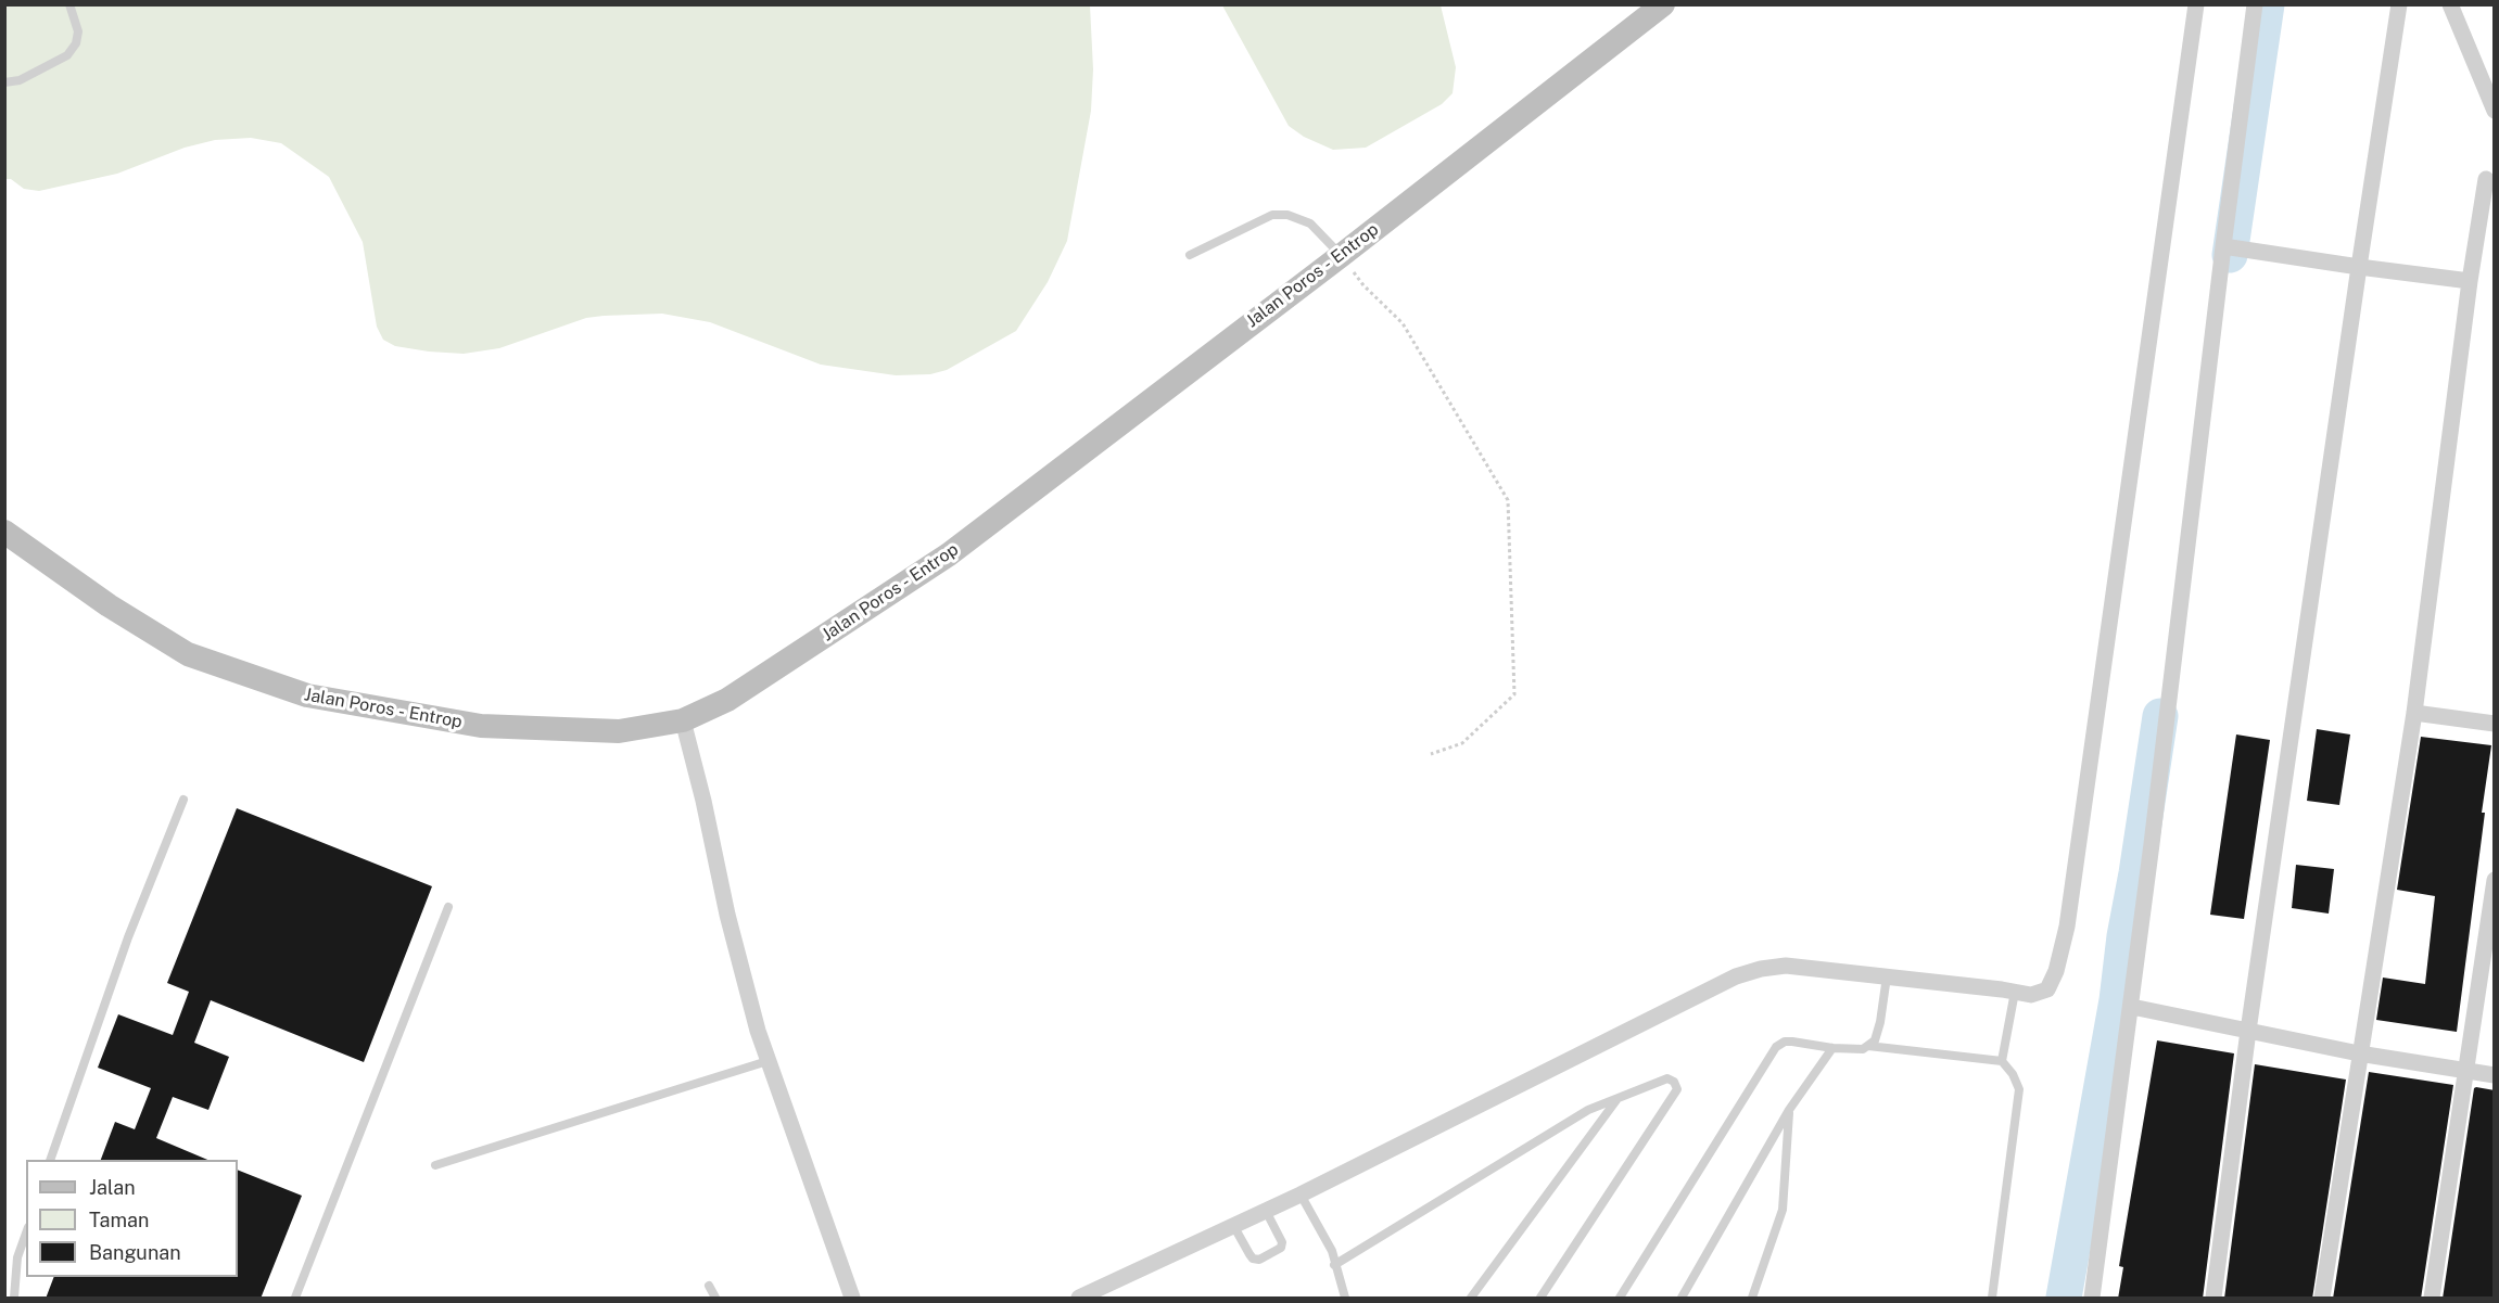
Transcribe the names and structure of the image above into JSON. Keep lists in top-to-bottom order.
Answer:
{
  "streets": {
    "main road": ["Jalan Poros - Entrop"]
  },
  "legend": ["Jalan", "Taman", "Bangunan"]
}
